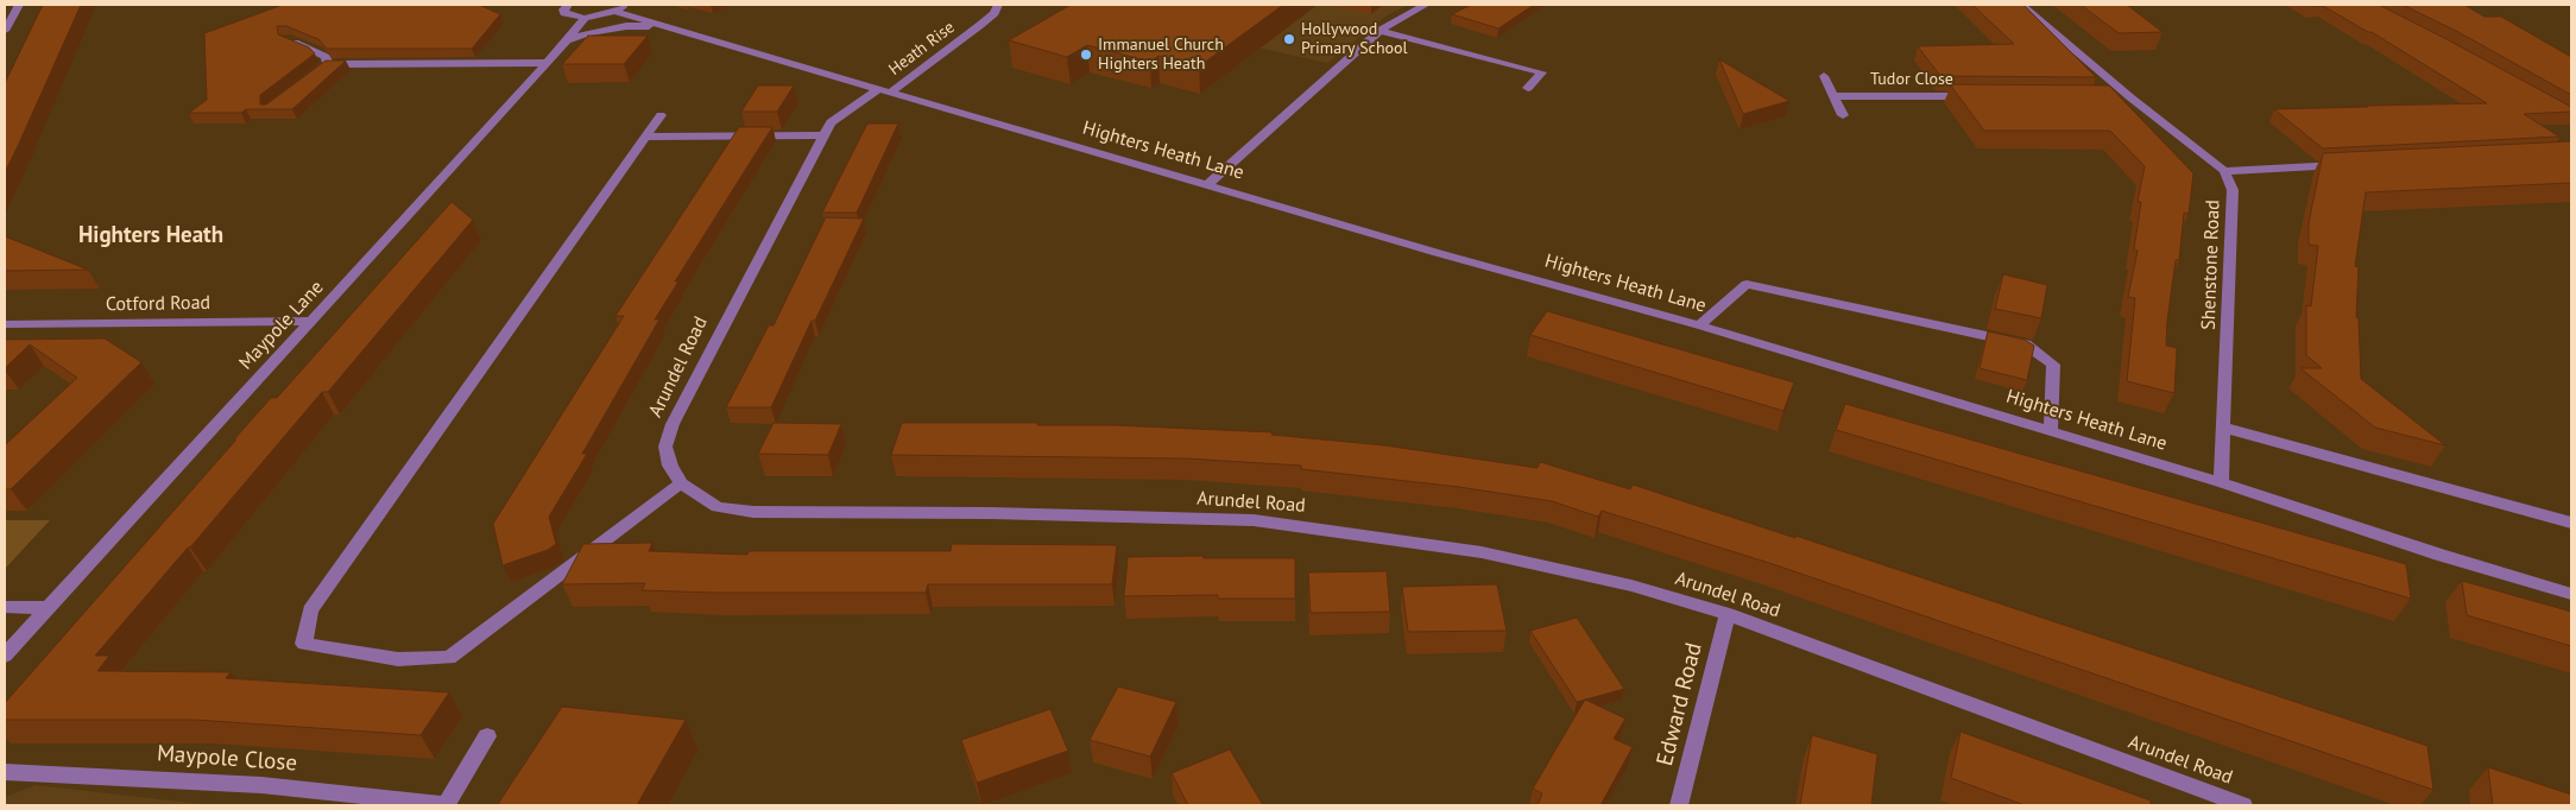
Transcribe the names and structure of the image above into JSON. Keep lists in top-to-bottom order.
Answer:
{
  "streets": {
    "street": [
      "Heath Rise",
      "Tudor Close",
      "Highters Heath Lane",
      "Shenstone Road",
      "Cotford Road",
      "Maypole Lane",
      "Arundel Road",
      "Edward Road",
      "Maypole Close"
    ]
  },
  "crossings": [
    ["Heath Rise", "Highters Heath Lane"],
    ["Heath Rise", "Arundel Road"],
    ["Highters Heath Lane", "Shenstone Road"],
    ["Highters Heath Lane", "Maypole Lane"],
    ["Highters Heath Lane", "Arundel Road"],
    ["Cotford Road", "Maypole Lane"],
    ["Arundel Road", "Edward Road"]
  ],
  "districts": ["Highters Heath"],
  "places": ["Hollywood Primary School", "Immanuel Church Highters Heath"]
}
